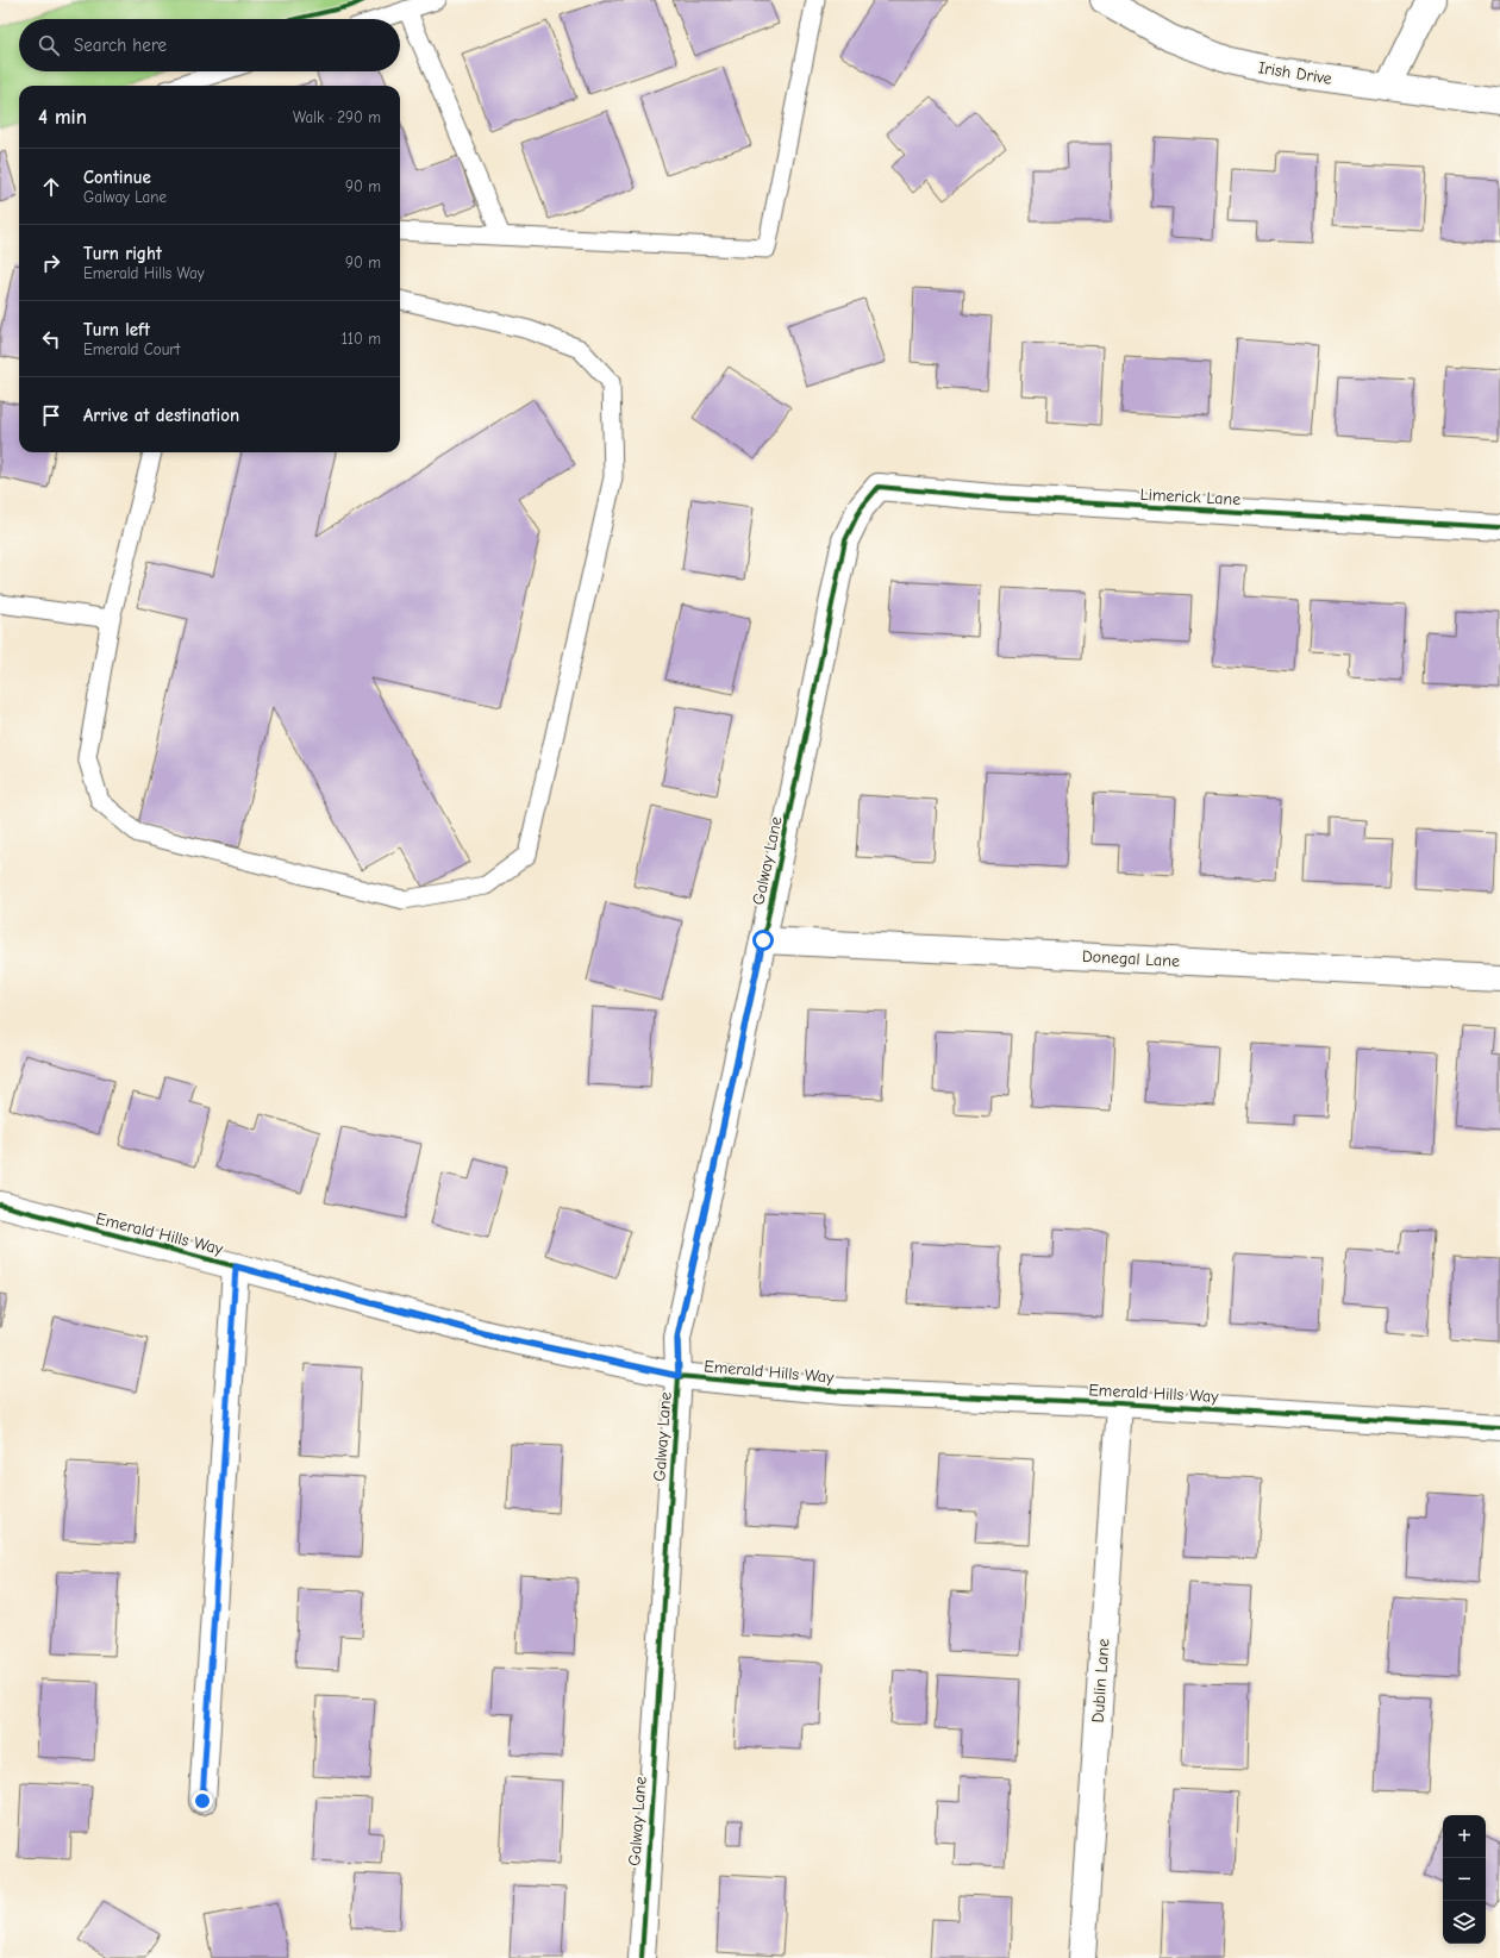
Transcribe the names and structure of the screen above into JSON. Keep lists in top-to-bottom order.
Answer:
{
  "streets": {
    "street": [
      "Irish Drive",
      "Limerick Lane",
      "Galway Lane",
      "Donegal Lane",
      "Emerald Hills Way",
      "Dublin Lane"
    ]
  },
  "crossings": [
    ["Limerick Lane", "Galway Lane"],
    ["Galway Lane", "Donegal Lane"],
    ["Galway Lane", "Emerald Hills Way"],
    ["Emerald Hills Way", "Dublin Lane"]
  ],
  "page": {
    "search": "Search here",
    "heading": ["4 min", "Walk · 290 m"],
    "list": [
      ["Continue", "Galway Lane", "90 m"],
      ["Turn right", "Emerald Hills Way", "90 m"],
      ["Turn left", "Emerald Court", "110 m"],
      "Arrive at destination"
    ],
    "map_buttons": ["+", "−"]
  }
}
